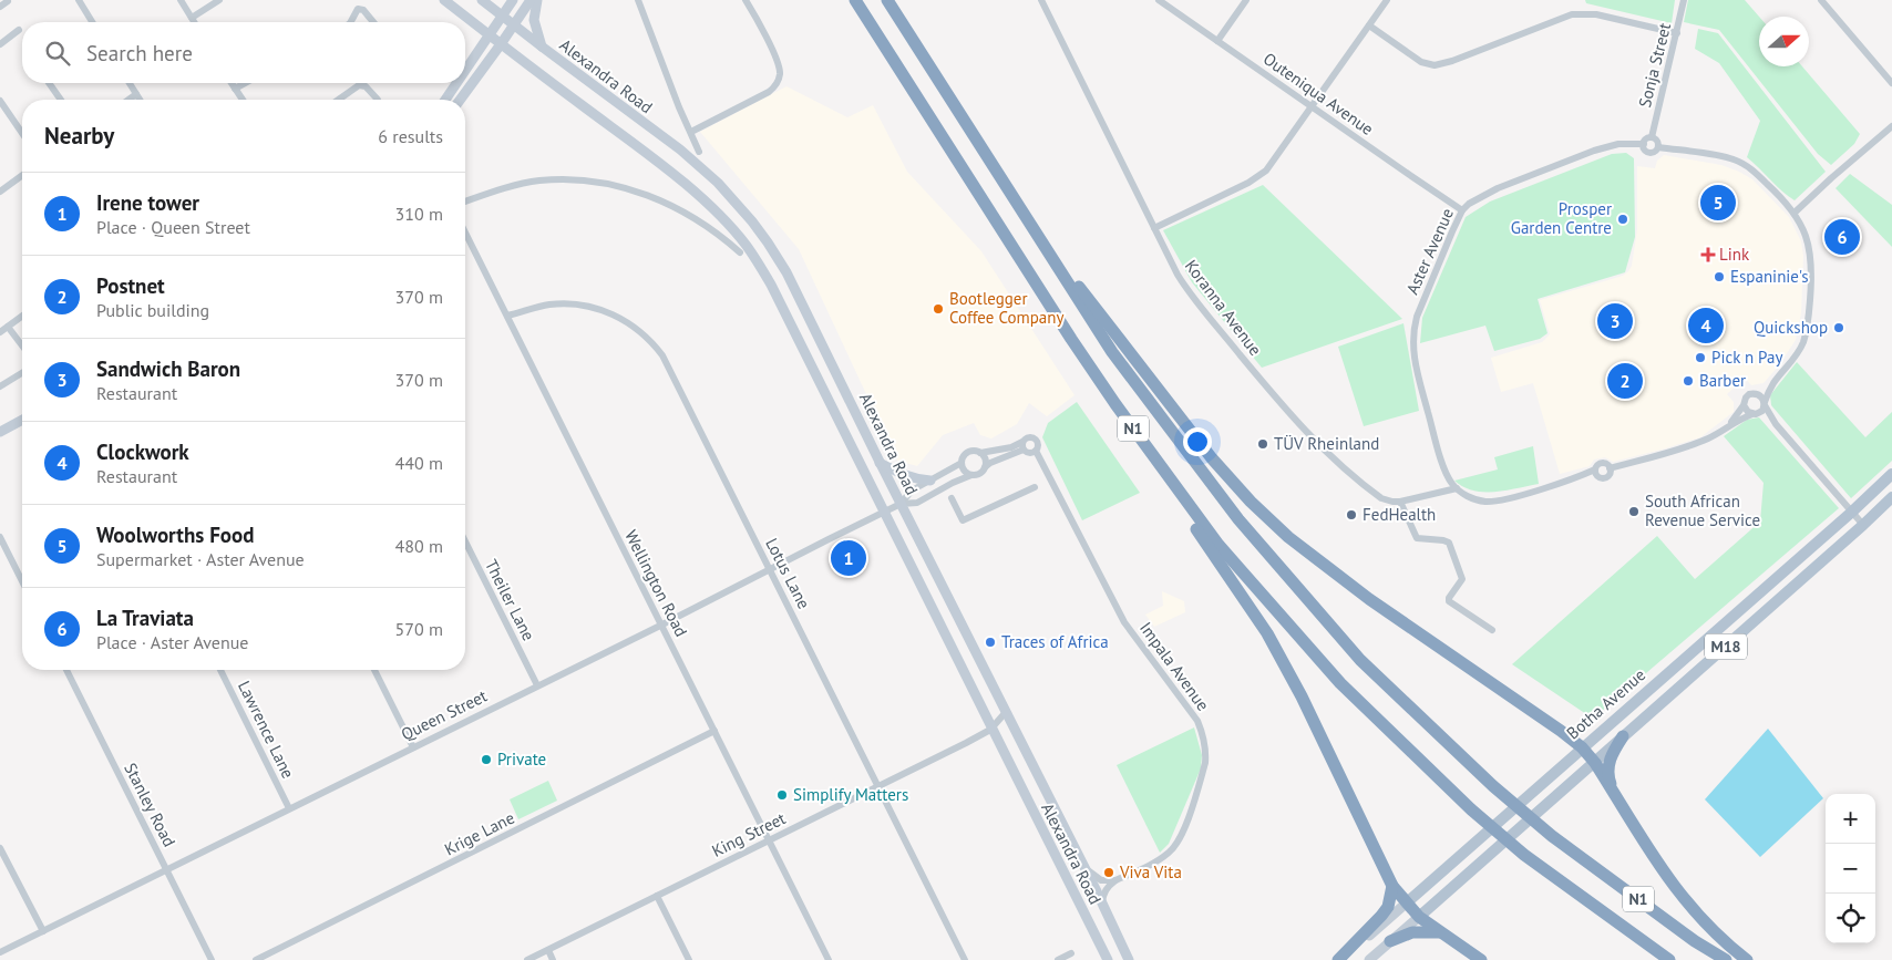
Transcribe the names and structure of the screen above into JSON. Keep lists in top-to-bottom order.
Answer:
{
  "streets": {
    "highway": ["N1"],
    "main road": ["Alexandra Road", "M18", "Botha Avenue"],
    "street": [
      "Sonja Street",
      "Outeniqua Avenue",
      "Aster Avenue",
      "Koranna Avenue",
      "Lotus Lane",
      "Wellington Road",
      "Theiler Lane",
      "Impala Avenue",
      "Queen Street",
      "Lawrence Lane",
      "Stanley Road",
      "Krige Lane",
      "King Street"
    ]
  },
  "crossings": [
    ["Sonja Street", "Aster Avenue"],
    ["Alexandra Road", "Queen Street"],
    ["Alexandra Road", "King Street"],
    ["Outeniqua Avenue", "Aster Avenue"],
    ["Lotus Lane", "Wellington Road"],
    ["Lotus Lane", "Queen Street"],
    ["Lotus Lane", "King Street"],
    ["Wellington Road", "Queen Street"],
    ["Wellington Road", "Krige Lane"],
    ["Wellington Road", "King Street"],
    ["Theiler Lane", "Queen Street"],
    ["Queen Street", "Lawrence Lane"],
    ["Queen Street", "Stanley Road"]
  ],
  "places": {
    "other": [
      "Prosper Garden Centre",
      "Espaninie's",
      "Bootlegger Coffee Company",
      "Quickshop",
      "Pick n Pay",
      "Barber",
      "TÜV Rheinland",
      "South African Revenue Service",
      "FedHealth",
      "Traces of Africa",
      "Private",
      "Simplify Matters",
      "Viva Vita"
    ],
    "health": ["Link"]
  },
  "north": "right",
  "page": {
    "search": "Search here",
    "heading": ["Nearby", "6 results"],
    "list": [
      {
        "mark": "1",
        "name": "Irene tower",
        "note": "Place · Queen Street",
        "value": "310 m"
      },
      {
        "mark": "2",
        "name": "Postnet",
        "note": "Public building",
        "value": "370 m"
      },
      {
        "mark": "3",
        "name": "Sandwich Baron",
        "note": "Restaurant",
        "value": "370 m"
      },
      {
        "mark": "4",
        "name": "Clockwork",
        "note": "Restaurant",
        "value": "440 m"
      },
      {
        "mark": "5",
        "name": "Woolworths Food",
        "note": "Supermarket · Aster Avenue",
        "value": "480 m"
      },
      {
        "mark": "6",
        "name": "La Traviata",
        "note": "Place · Aster Avenue",
        "value": "570 m"
      }
    ],
    "pins": [
      "5",
      "6",
      "3",
      "4",
      "2",
      "1"
    ],
    "map_buttons": ["+", "−"]
  }
}
